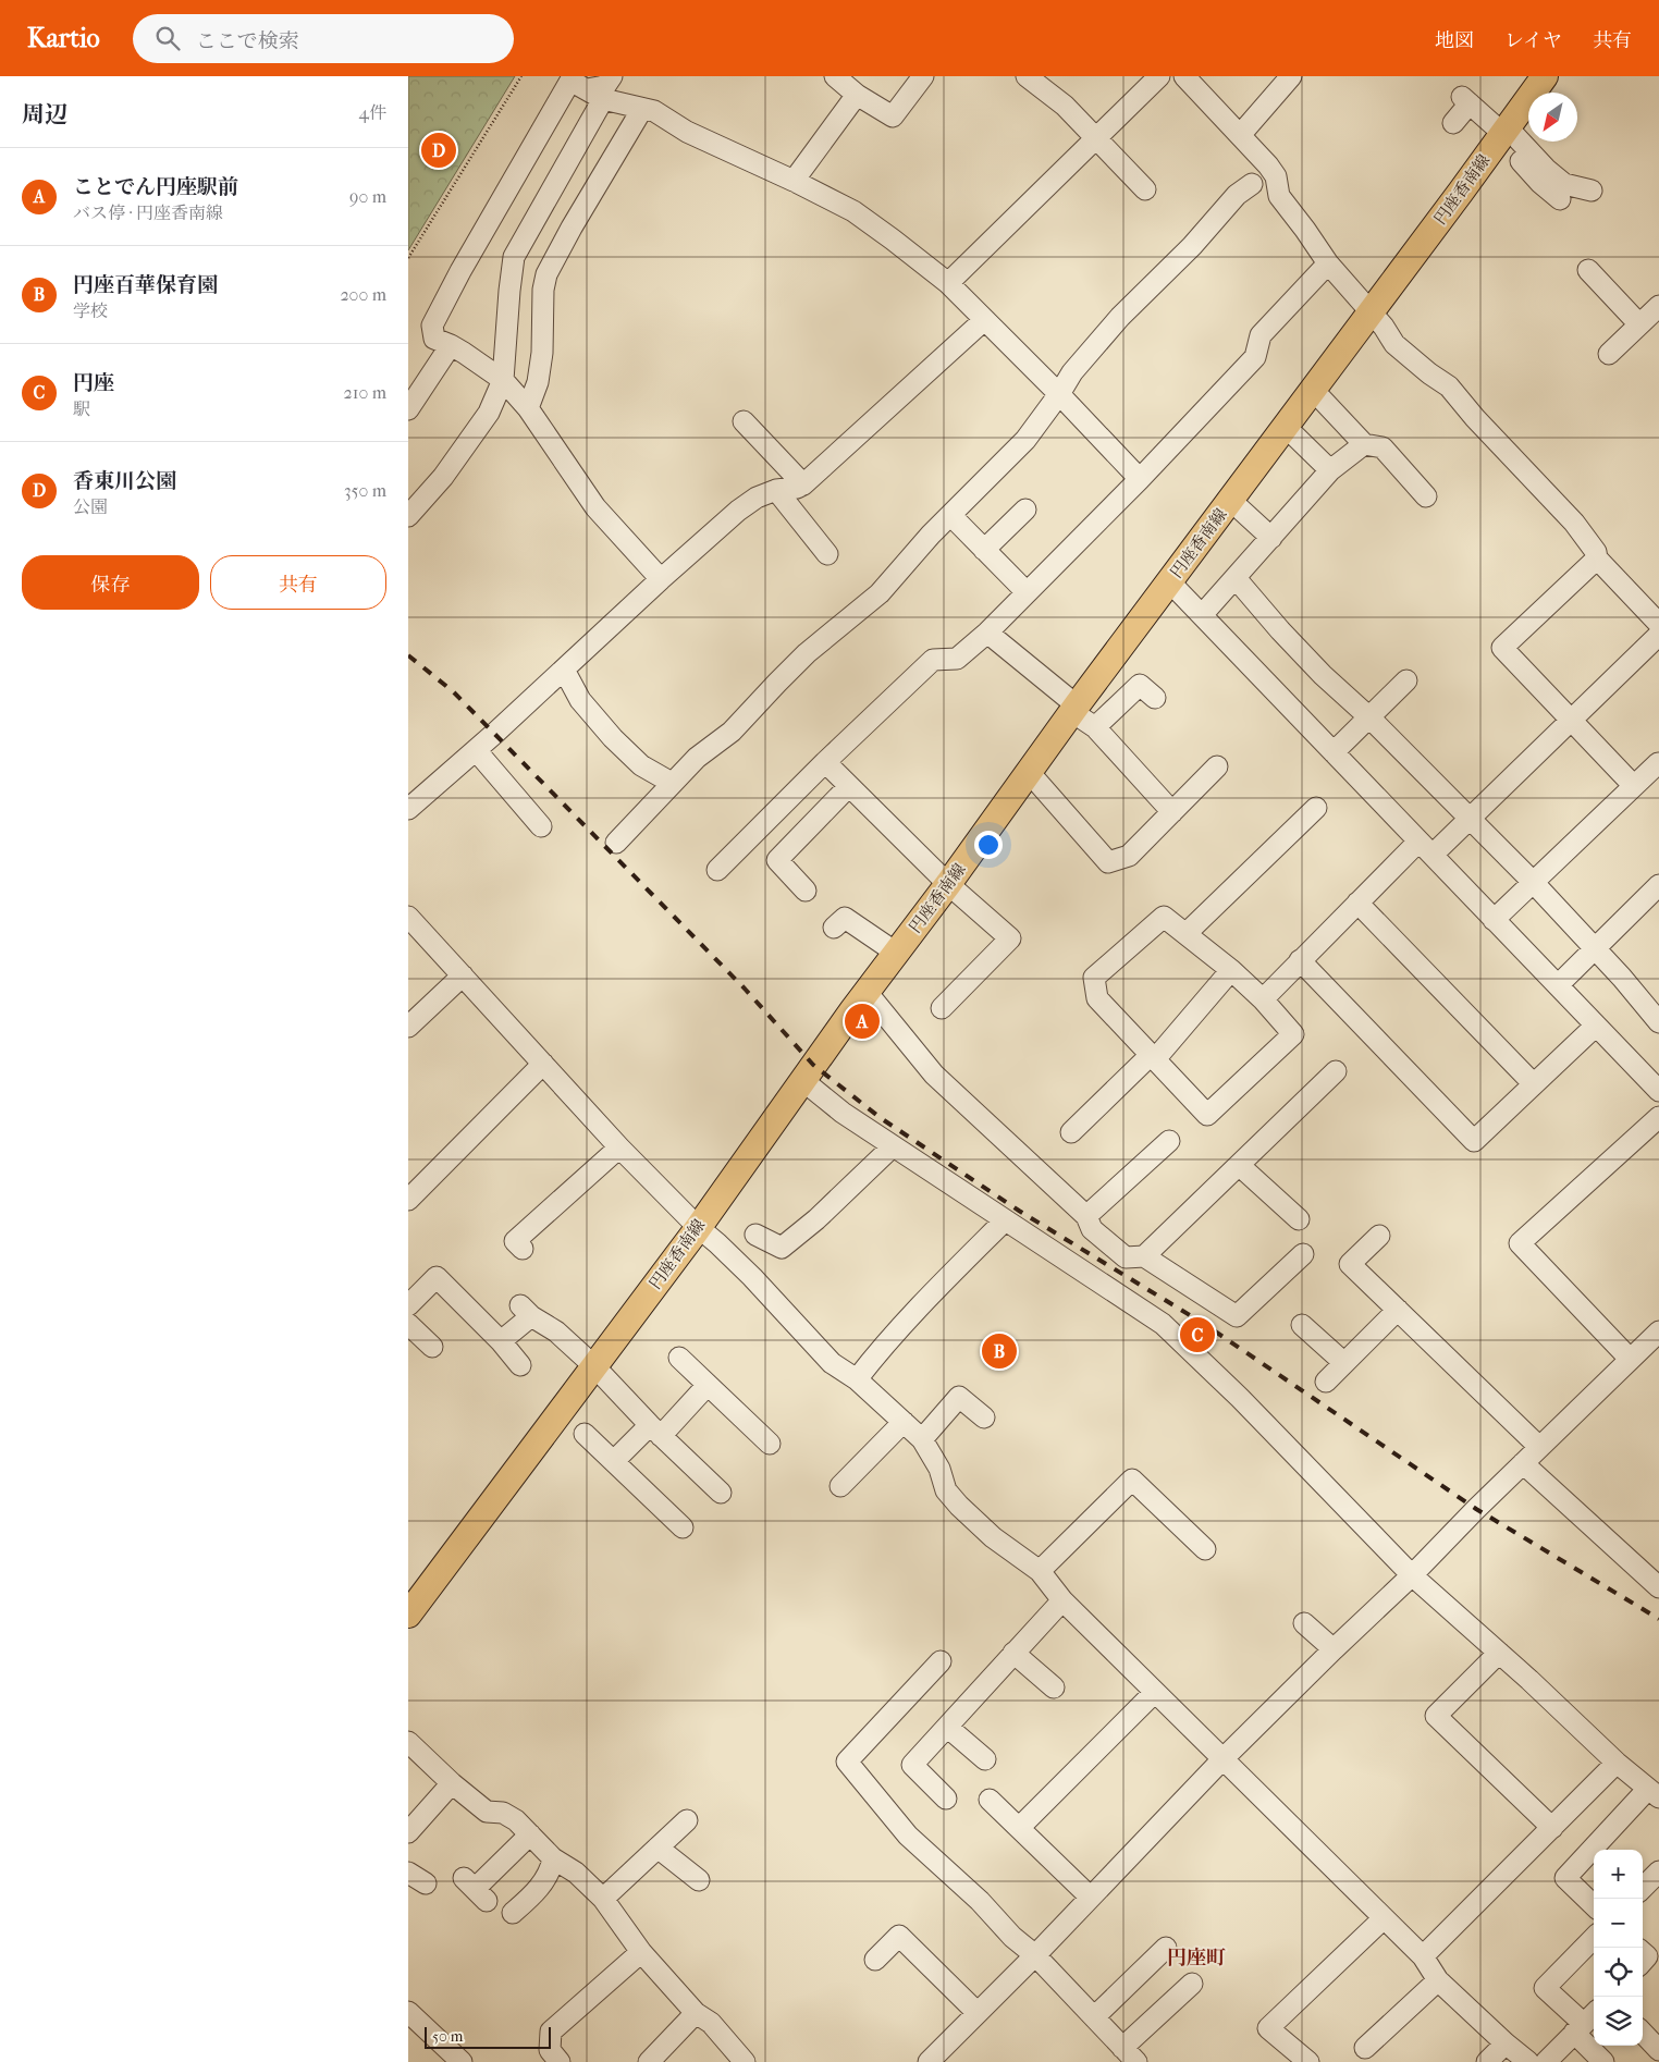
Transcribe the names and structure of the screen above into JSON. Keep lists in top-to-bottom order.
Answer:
{
  "streets": {
    "main road": ["円座香南線"]
  },
  "districts": ["円座町"],
  "scale_bar": "50 m",
  "north": "bottom left",
  "page": {
    "header": "Kartio",
    "search": "ここで検索",
    "nav": ["地図", "レイヤ", "共有"],
    "heading": ["周辺", "4件"],
    "pins": [
      "D",
      "A",
      "C",
      "B"
    ],
    "list": [
      {
        "mark": "A",
        "name": "ことでん円座駅前",
        "note": "バス停 · 円座香南線",
        "value": "90 m"
      },
      {
        "mark": "B",
        "name": "円座百華保育園",
        "note": "学校",
        "value": "200 m"
      },
      {
        "mark": "C",
        "name": "円座",
        "note": "駅",
        "value": "210 m"
      },
      {
        "mark": "D",
        "name": "香東川公園",
        "note": "公園",
        "value": "350 m"
      }
    ],
    "buttons": ["保存", "共有"],
    "map_buttons": ["+", "−"],
    "scale": "50 m"
  }
}
